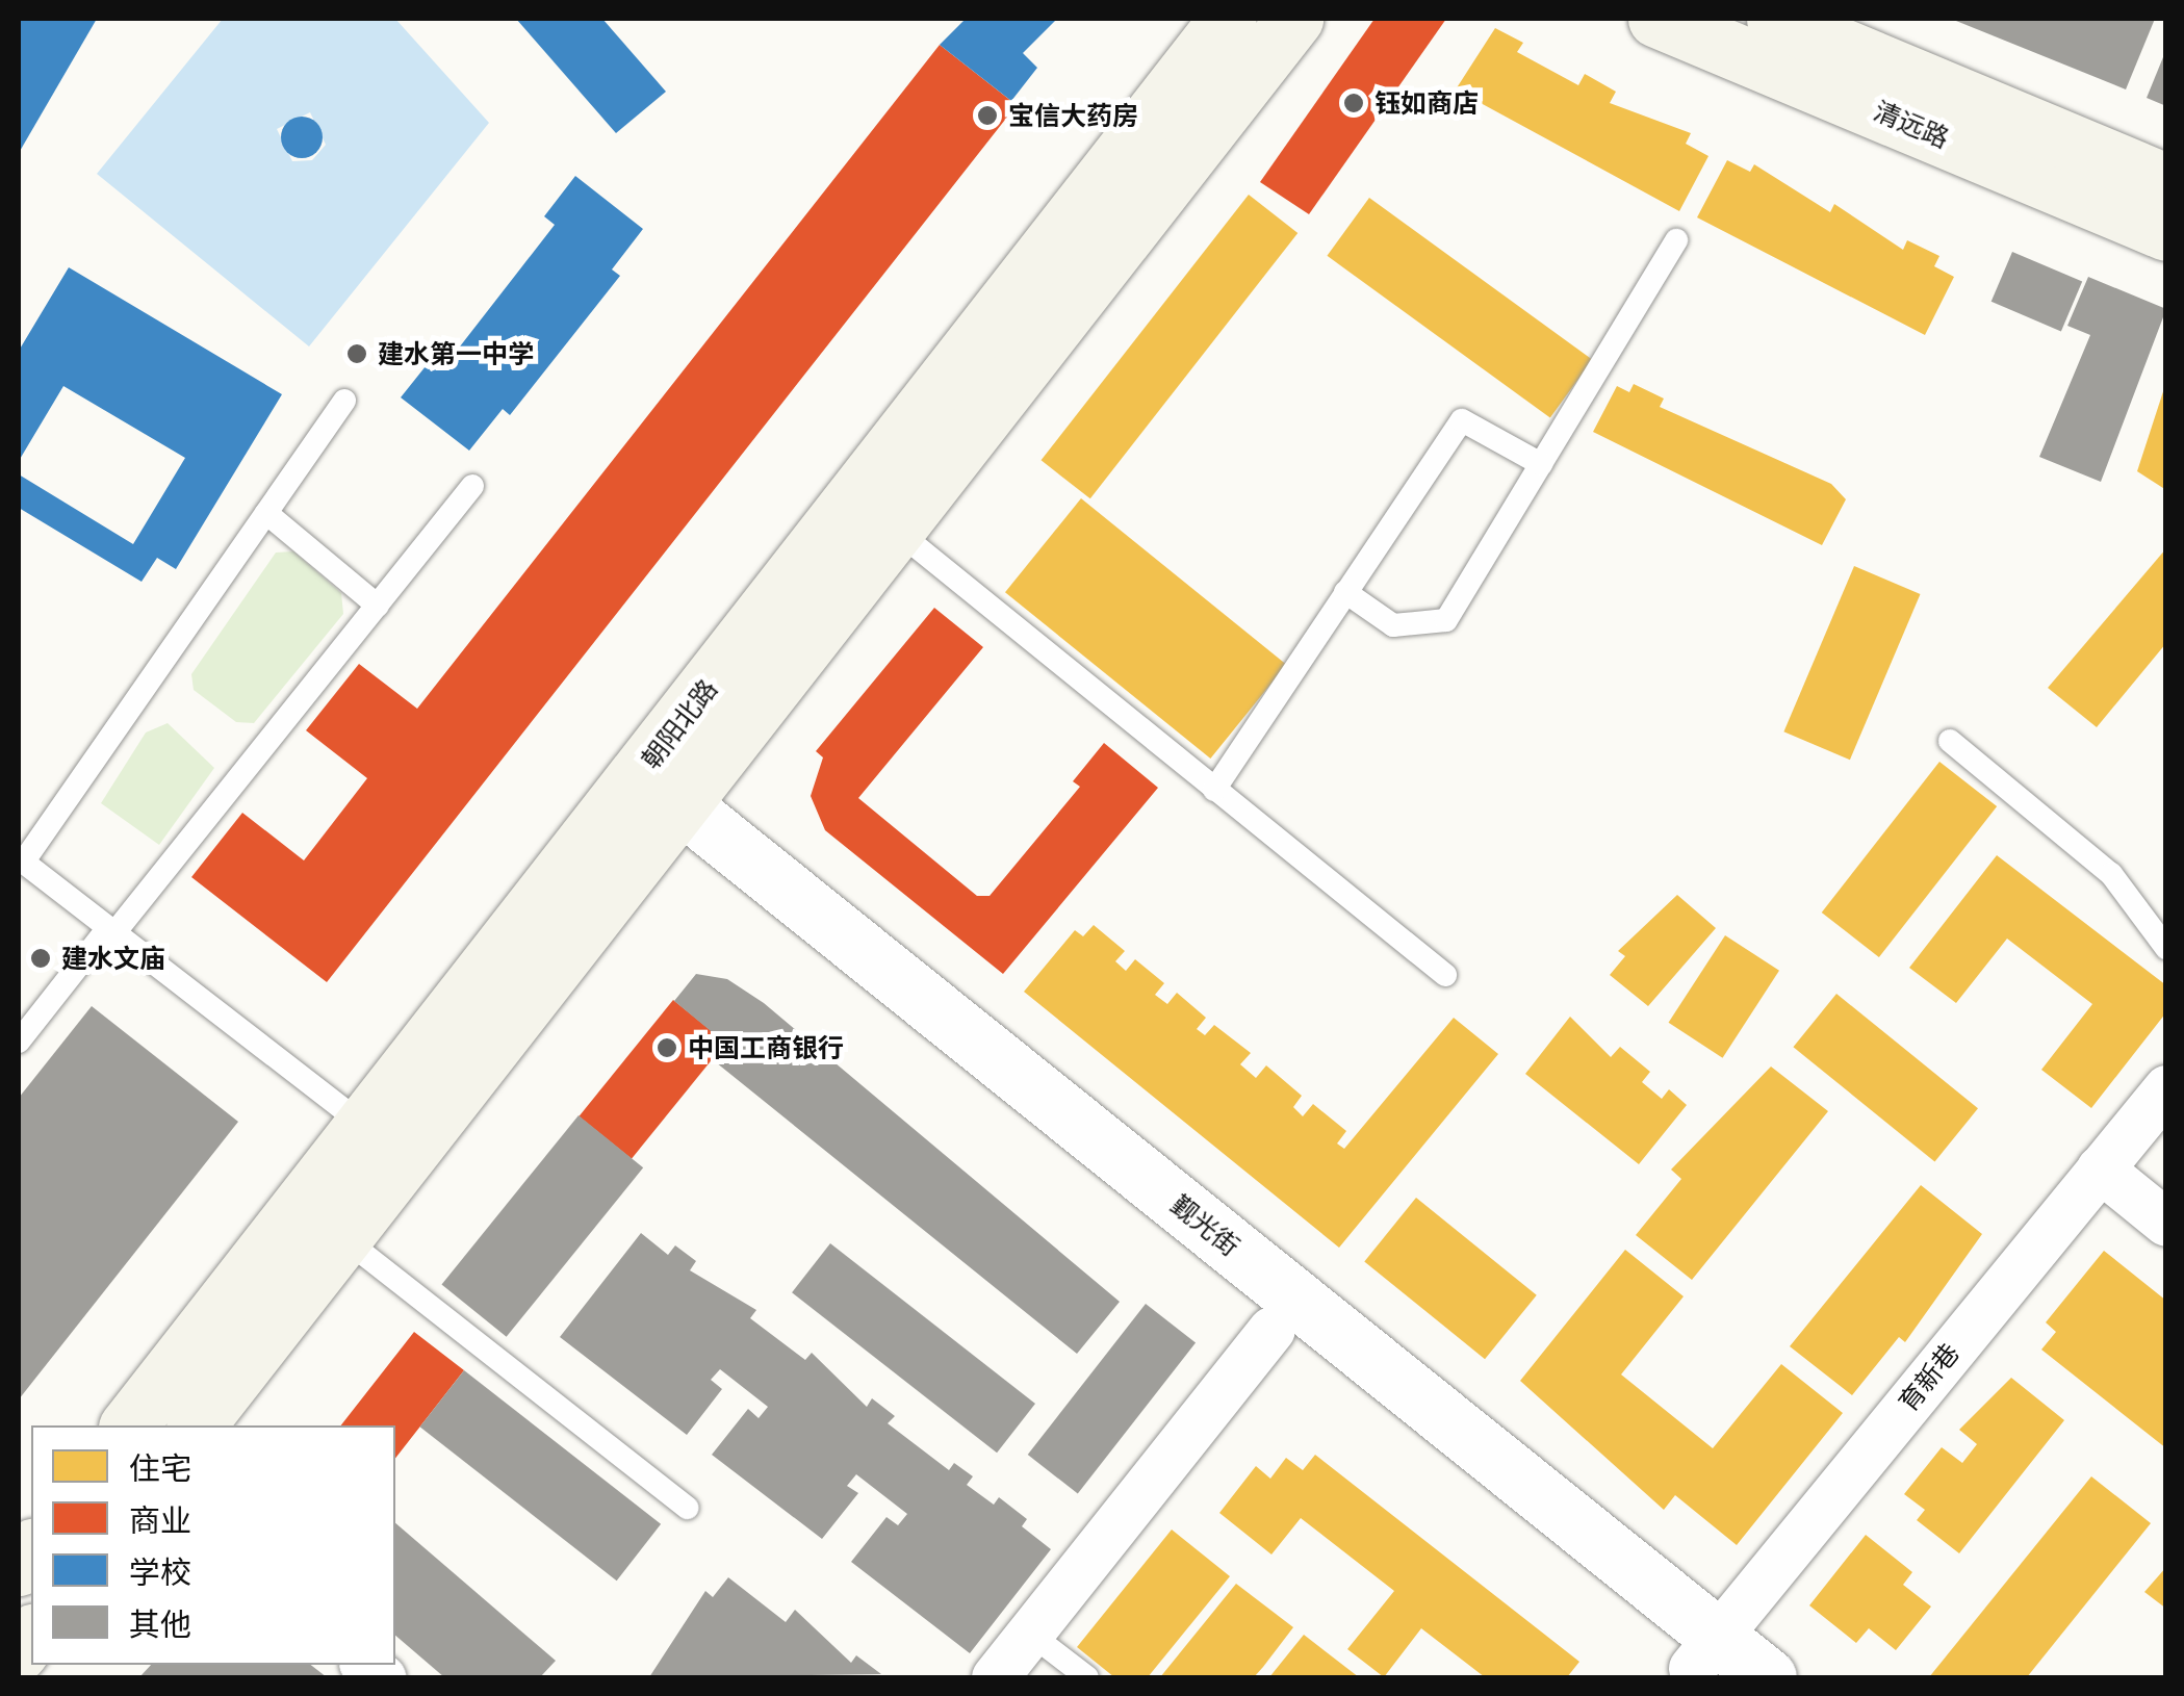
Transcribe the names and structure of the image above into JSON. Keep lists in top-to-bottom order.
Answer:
{
  "streets": {
    "main road": ["清远路", "朝阳北路"],
    "street": ["觐光街", "育新巷"]
  },
  "crossings": [
    ["朝阳北路", "觐光街"],
    ["觐光街", "育新巷"]
  ],
  "places": [
    "钰如商店",
    "宝信大药房",
    "建水第一中学",
    "建水文庙",
    "中国工商银行"
  ],
  "legend": [
    "住宅",
    "商业",
    "学校",
    "其他"
  ]
}
